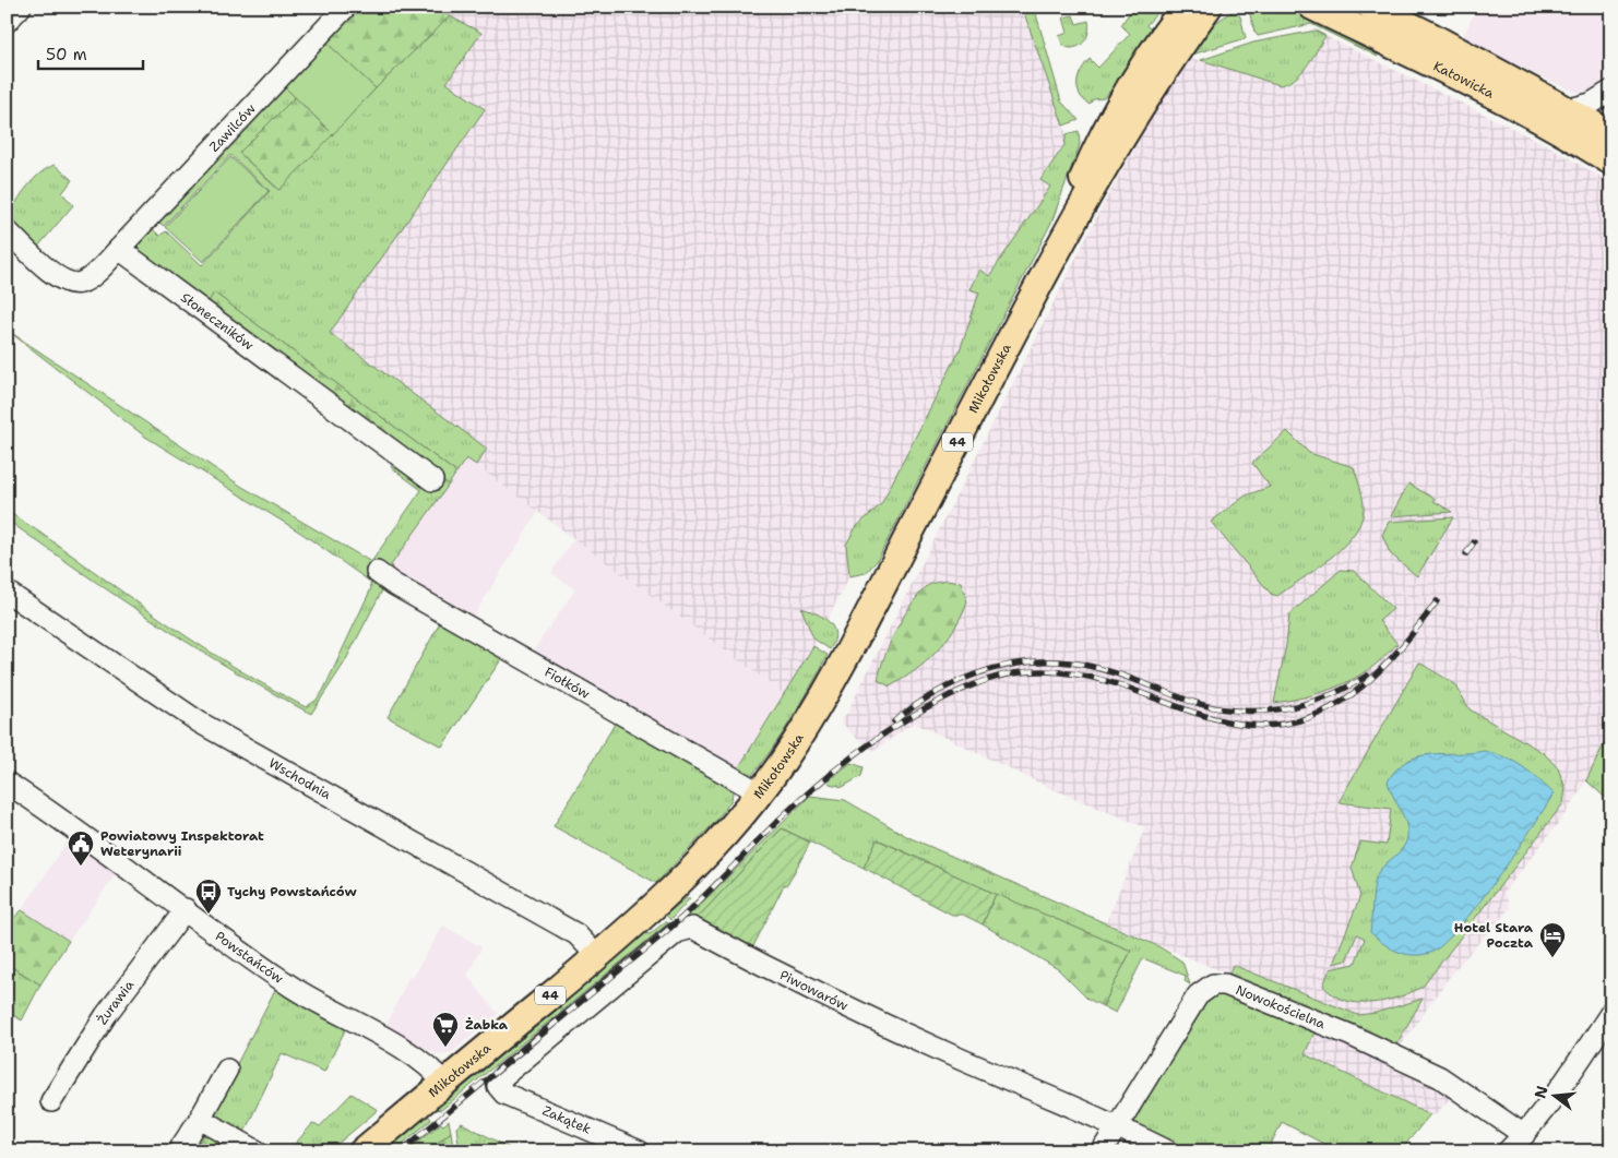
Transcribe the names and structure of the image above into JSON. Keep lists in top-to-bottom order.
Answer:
{
  "streets": {
    "main road": ["Katowicka", "Mikołowska", "44"],
    "street": [
      "Zawilców",
      "Słoneczników",
      "Fiołków",
      "Wschodnia",
      "Powstańców",
      "Piwowarów",
      "Żurawia",
      "Nowokościelna",
      "Zakątek"
    ]
  },
  "crossings": [
    ["Zawilców", "Słoneczników"],
    ["Mikołowska", "Fiołków"],
    ["Mikołowska", "Wschodnia"],
    ["Mikołowska", "Powstańców"],
    ["Powstańców", "Żurawia"],
    ["Piwowarów", "Nowokościelna"],
    ["Piwowarów", "Zakątek"]
  ],
  "places": {
    "public building": ["Powiatowy Inspektorat Weterynarii"],
    "bus stop": ["Tychy Powstańców"],
    "hotel": ["Hotel Stara Poczta"],
    "supermarket": ["Żabka"]
  },
  "scale_bar": "50 m",
  "north": "left"
}
